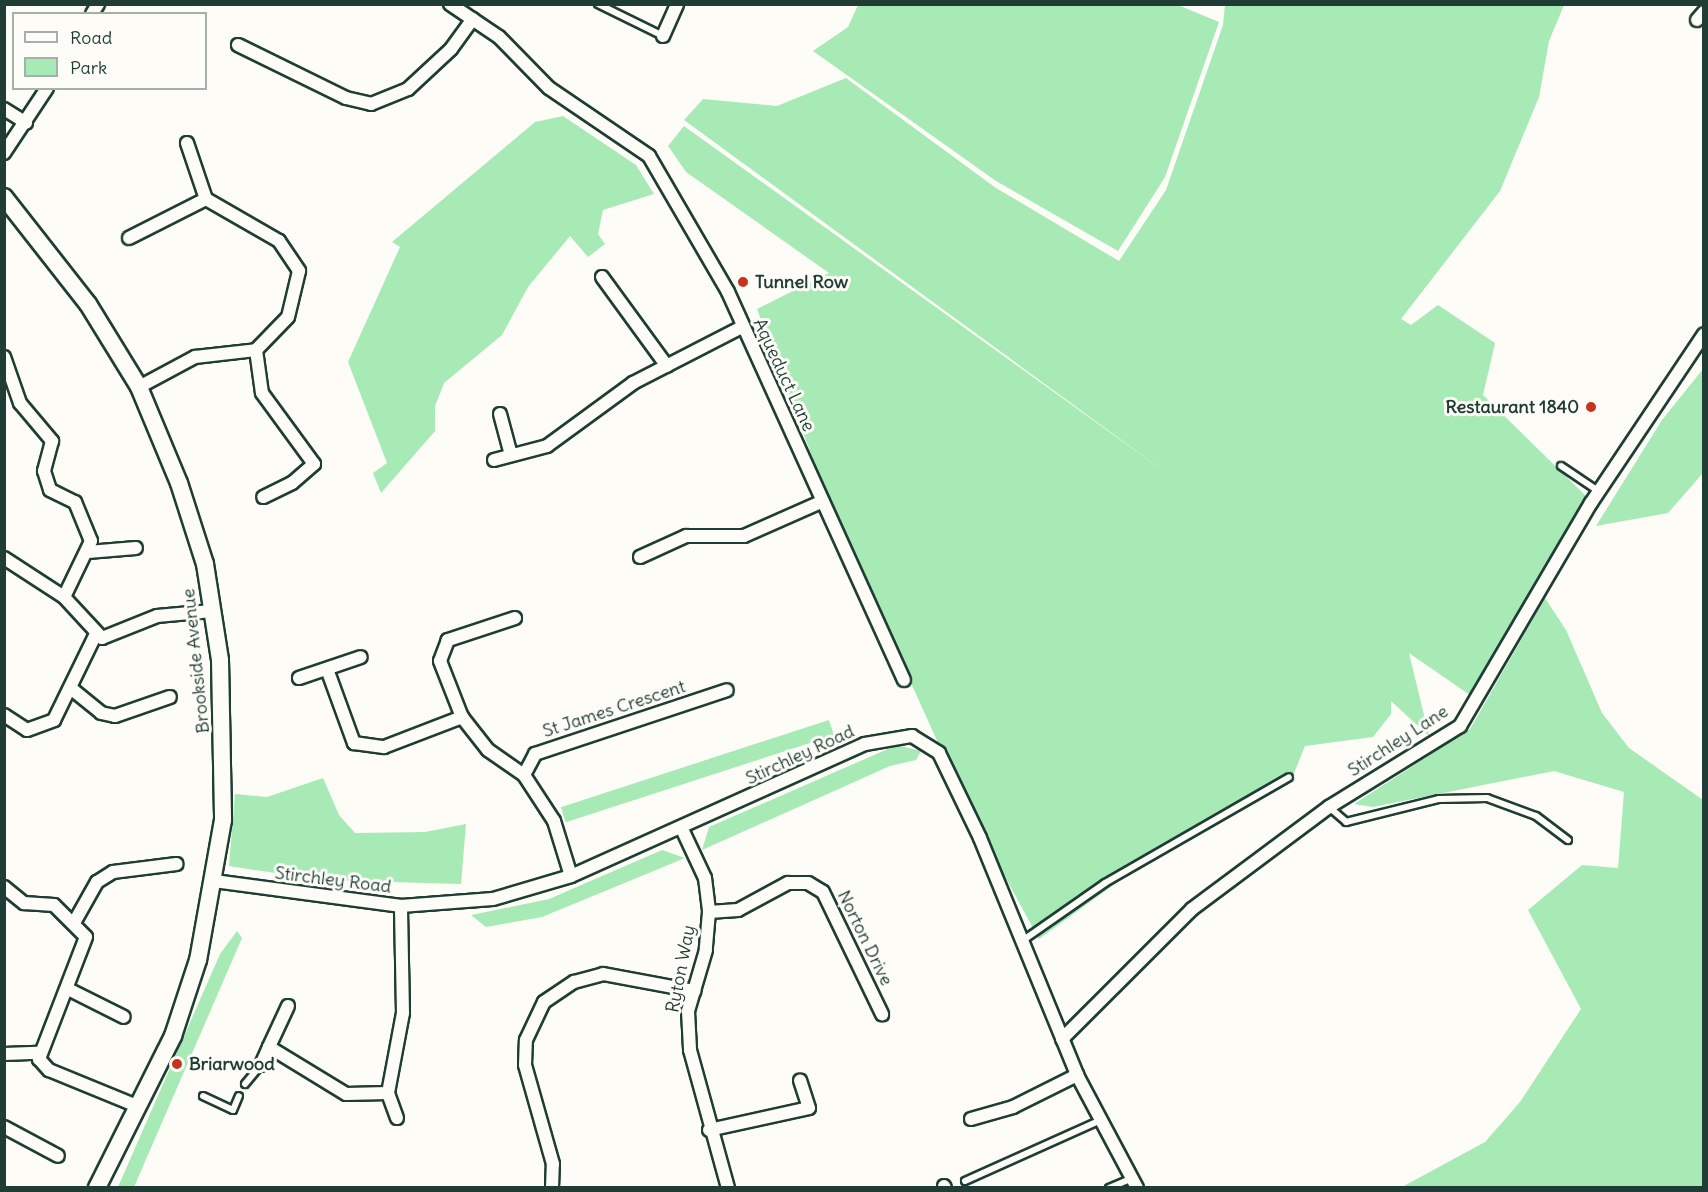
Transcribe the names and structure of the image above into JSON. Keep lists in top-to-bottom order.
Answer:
{
  "streets": {
    "street": [
      "Aqueduct Lane",
      "Brookside Avenue",
      "St James Crescent",
      "Stirchley Lane",
      "Stirchley Road",
      "Norton Drive",
      "Ryton Way"
    ]
  },
  "crossings": [
    ["Brookside Avenue", "Stirchley Road"],
    ["Stirchley Lane", "Stirchley Road"],
    ["Stirchley Road", "Ryton Way"],
    ["Norton Drive", "Ryton Way"]
  ],
  "places": ["Tunnel Row", "Restaurant 1840", "Briarwood"],
  "legend": ["Road", "Park"]
}
